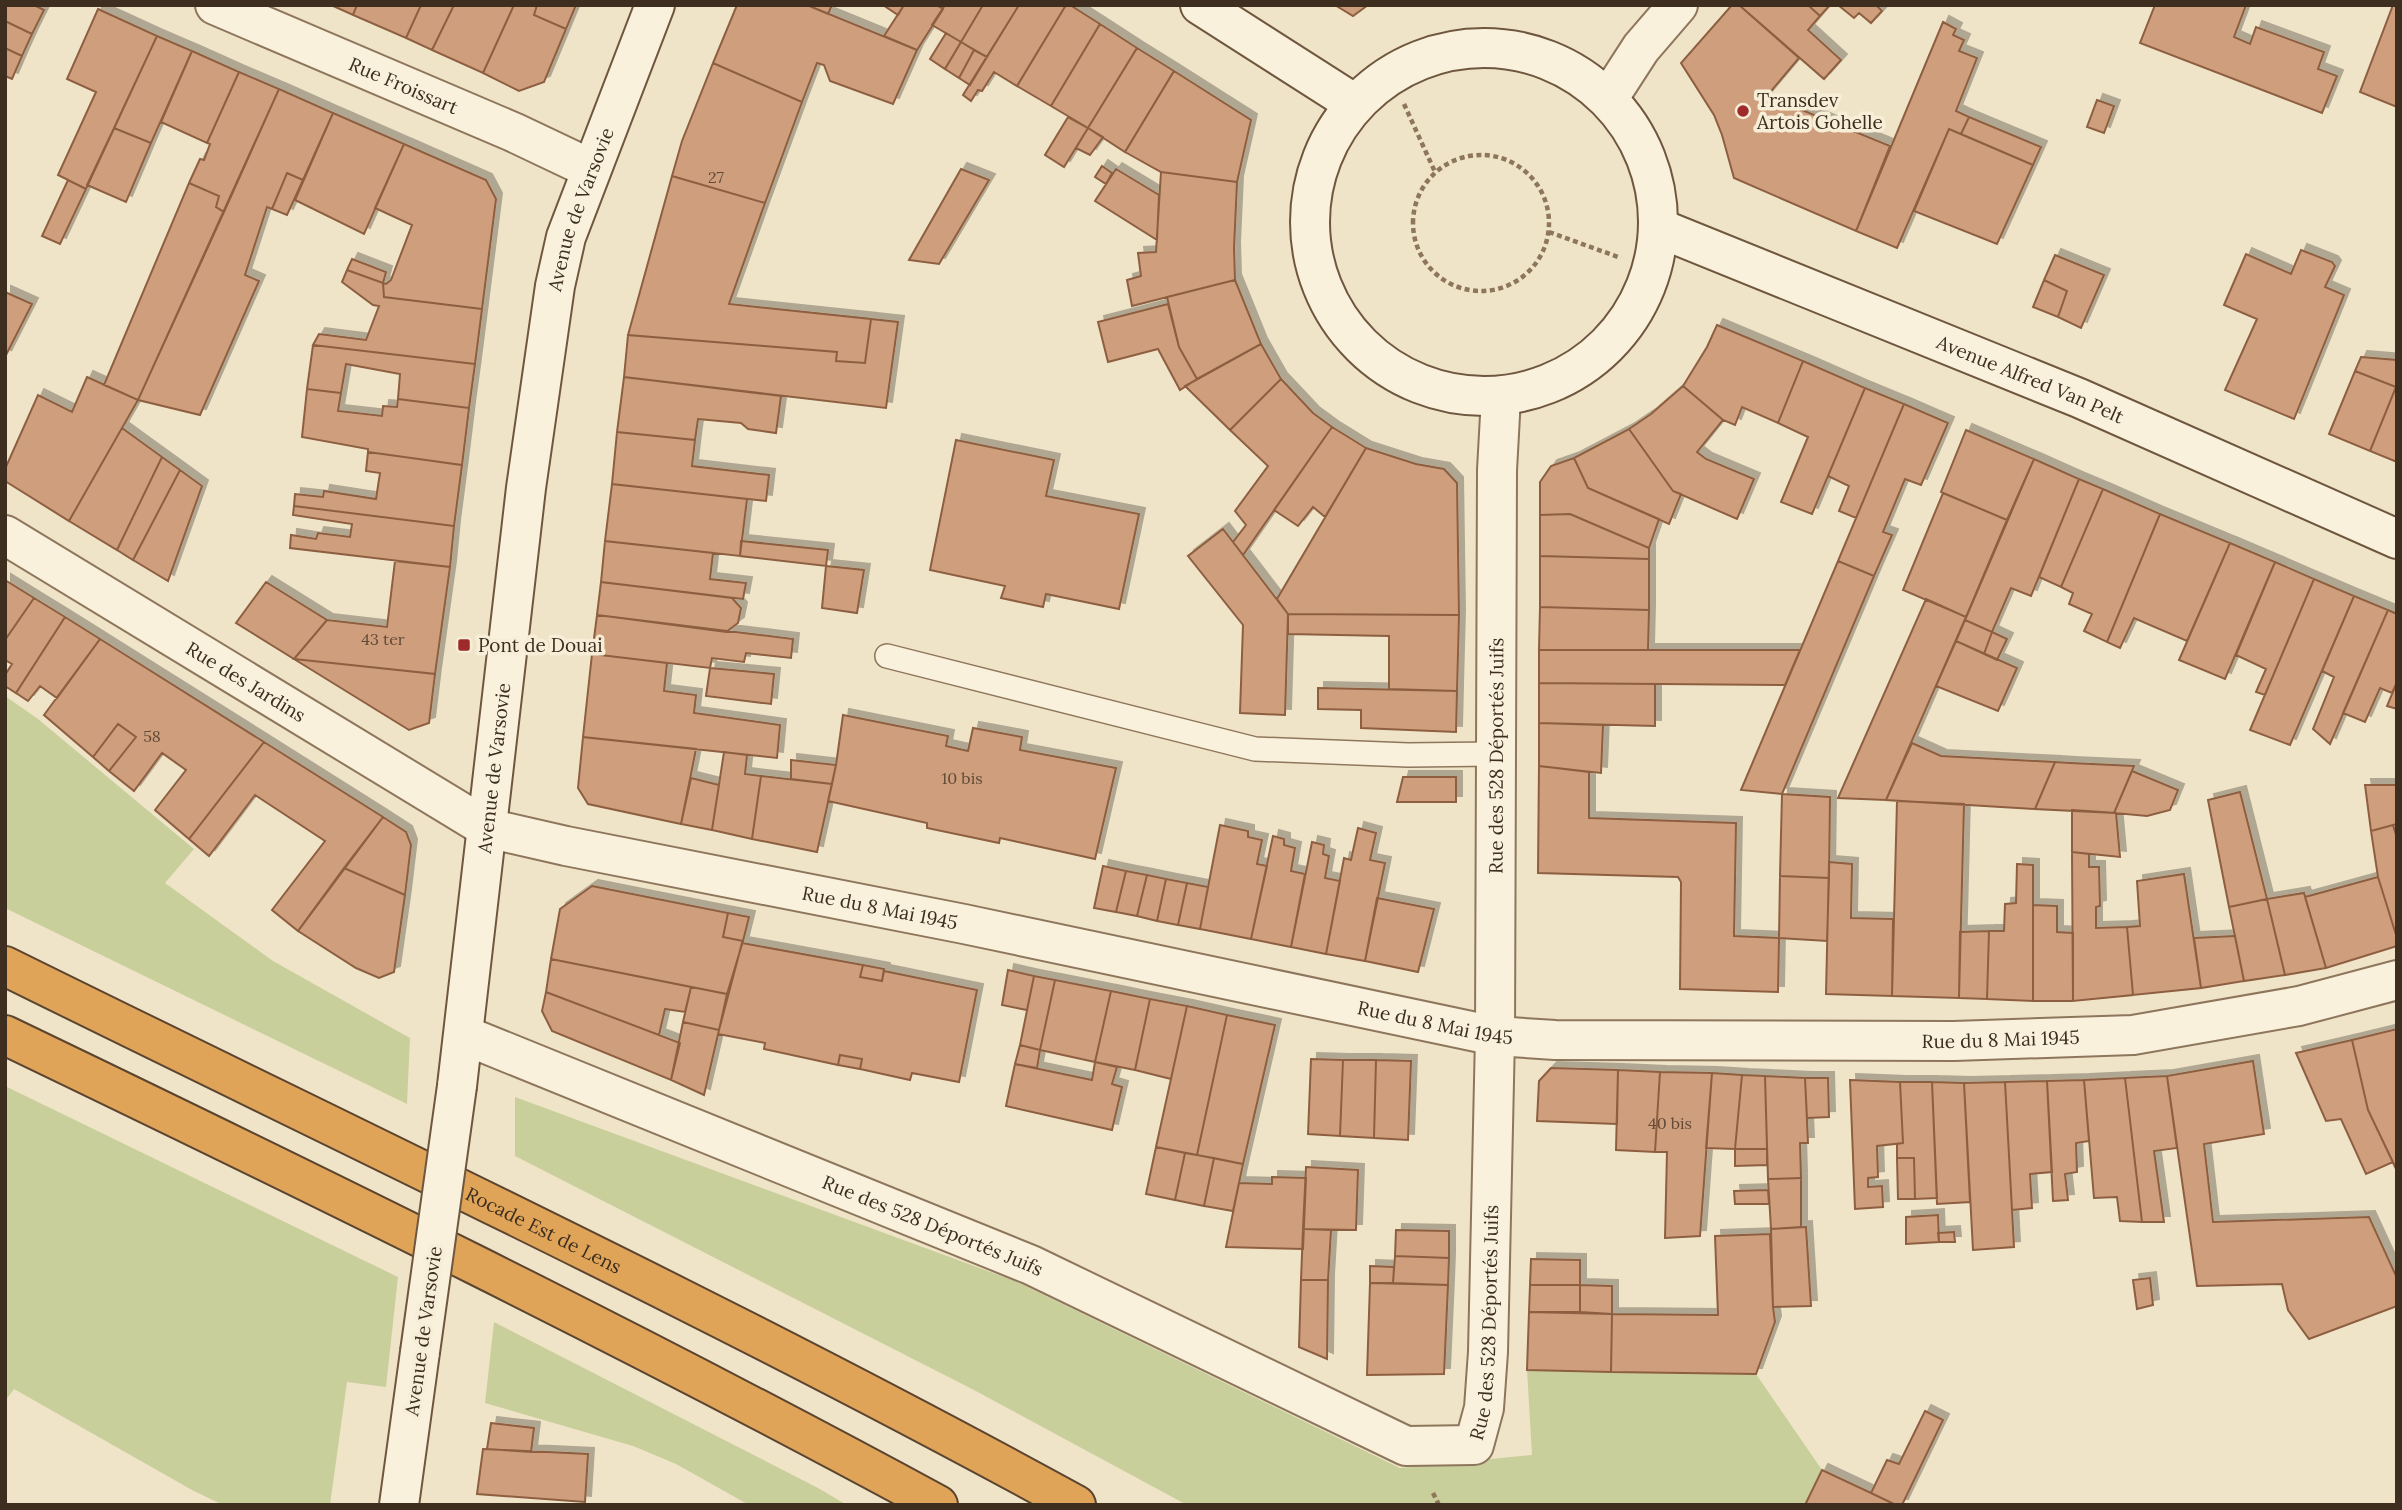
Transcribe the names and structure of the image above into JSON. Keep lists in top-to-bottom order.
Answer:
{
  "streets": {
    "highway": ["Rocade Est de Lens"],
    "street": [
      "Rue Froissart",
      "Avenue de Varsovie",
      "Avenue Alfred Van Pelt",
      "Rue des Jardins",
      "Rue des 528 Déportés Juifs",
      "Rue du 8 Mai 1945"
    ]
  },
  "crossings": [
    ["Rue Froissart", "Avenue de Varsovie"],
    ["Avenue de Varsovie", "Rue des Jardins"],
    ["Avenue de Varsovie", "Rue des 528 Déportés Juifs"],
    ["Avenue de Varsovie", "Rue du 8 Mai 1945"],
    ["Rue des Jardins", "Rue du 8 Mai 1945"],
    ["Rue des 528 Déportés Juifs", "Rue du 8 Mai 1945"]
  ],
  "places": {
    "other": ["Transdev Artois Gohelle"],
    "transit": ["Pont de Douai"]
  },
  "house_numbers": [
    "27",
    "43 ter",
    "58",
    "10 bis",
    "40 bis"
  ]
}
